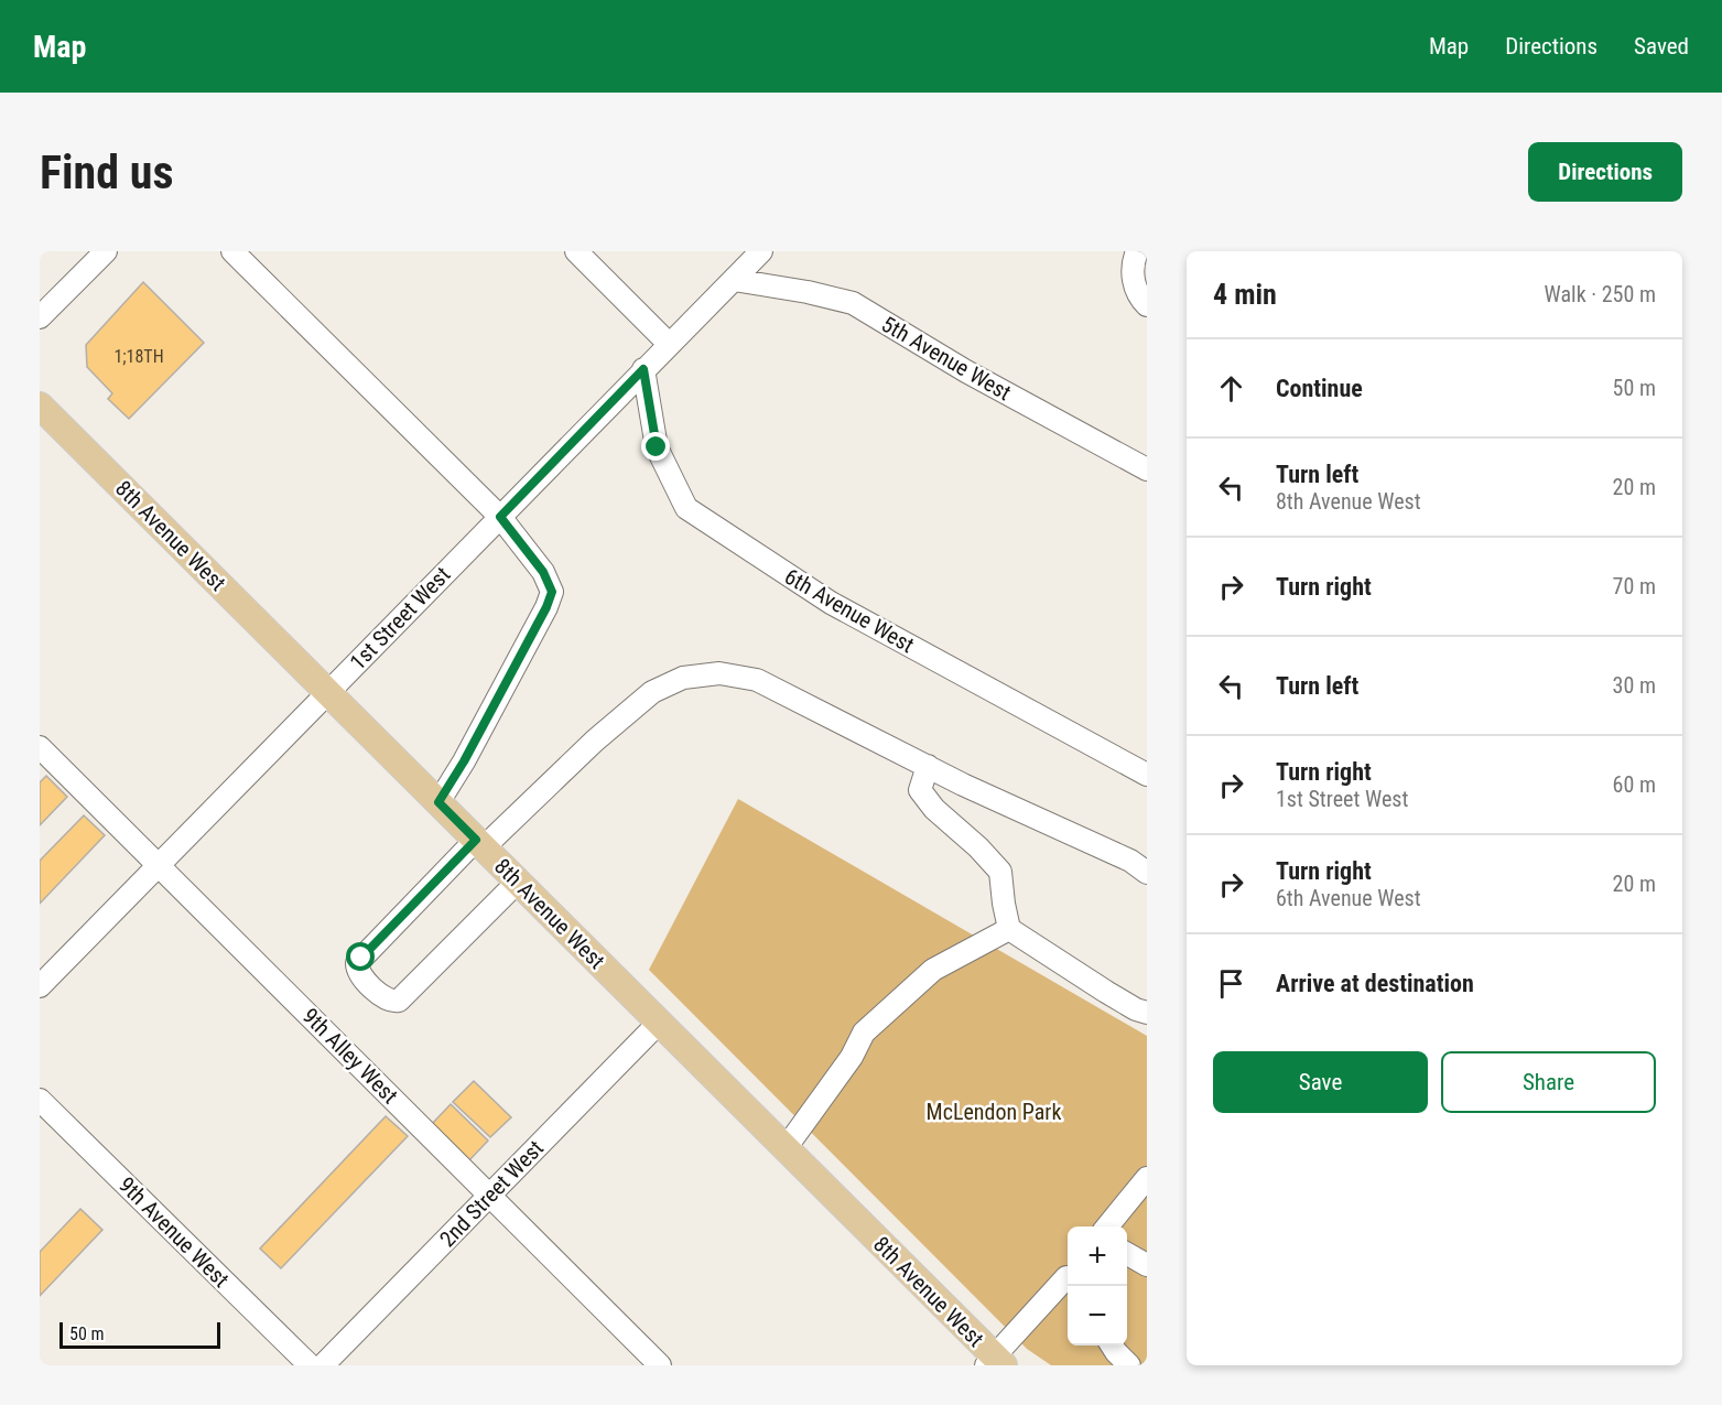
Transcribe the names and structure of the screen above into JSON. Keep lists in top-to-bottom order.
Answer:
{
  "streets": {
    "main road": ["8th Avenue West"],
    "street": [
      "5th Avenue West",
      "6th Avenue West",
      "1st Street West",
      "9th Alley West",
      "2nd Street West",
      "9th Avenue West"
    ]
  },
  "crossings": [
    ["5th Avenue West", "1st Street West"],
    ["8th Avenue West", "1st Street West"],
    ["8th Avenue West", "2nd Street West"],
    ["6th Avenue West", "1st Street West"],
    ["1st Street West", "9th Alley West"],
    ["9th Alley West", "2nd Street West"]
  ],
  "parks": ["McLendon Park"],
  "house_numbers": ["1;18TH"],
  "scale_bar": "50 m",
  "page": {
    "header": "Map",
    "nav": ["Map", "Directions", "Saved"],
    "buttons": [
      "Directions",
      ["Save", "Share"]
    ],
    "title": "Find us",
    "heading": ["4 min", "Walk · 250 m"],
    "list": [
      ["Continue", "50 m"],
      ["Turn left", "8th Avenue West", "20 m"],
      ["Turn right", "70 m"],
      ["Turn left", "30 m"],
      ["Turn right", "1st Street West", "60 m"],
      ["Turn right", "6th Avenue West", "20 m"],
      "Arrive at destination"
    ],
    "map_buttons": ["+", "−"],
    "scale": "50 m"
  }
}
